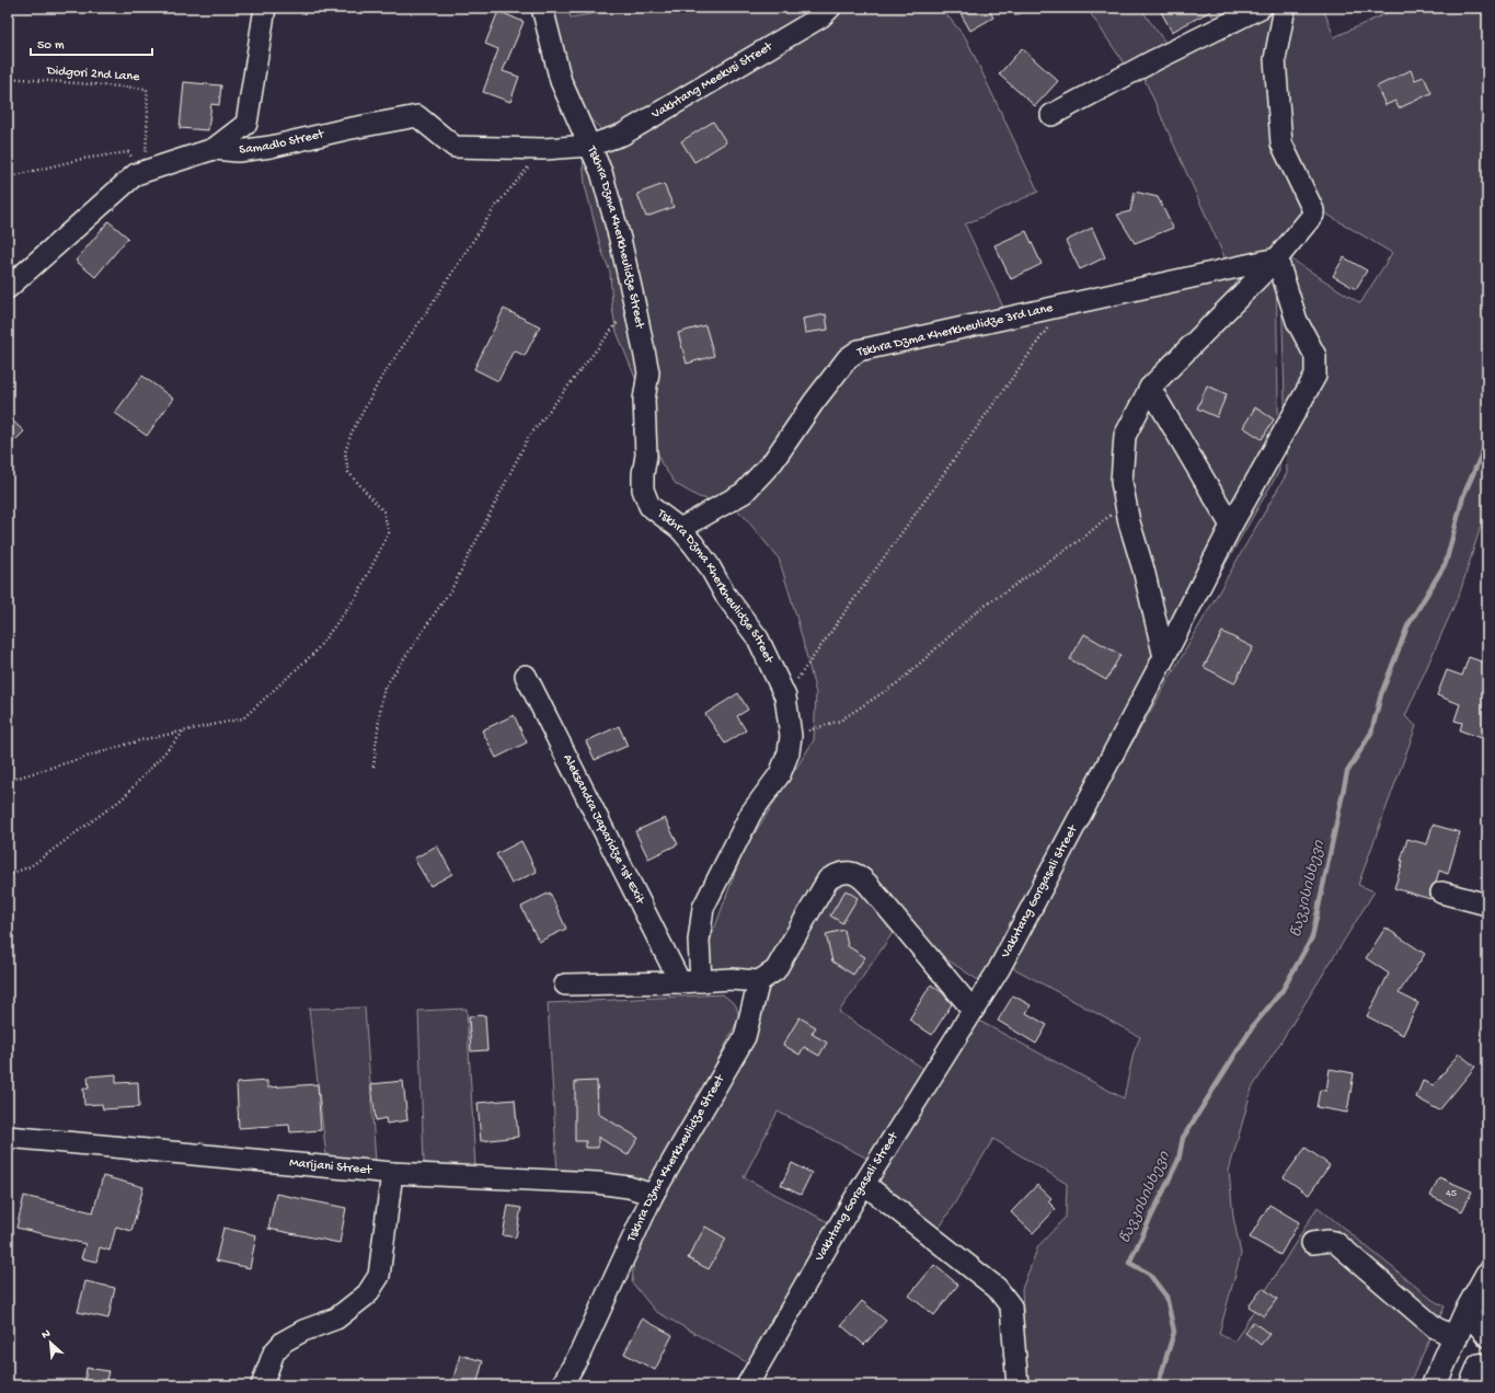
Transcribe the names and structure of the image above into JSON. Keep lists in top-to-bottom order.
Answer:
{
  "streets": {
    "street": [
      "Vakhtang Meekvsi Street",
      "Samadlo Street",
      "Tskhra Dzma Kherkheulidze Street",
      "Tskhra Dzma Kherkheulidze 3rd Lane",
      "Aleksandra Japaridze 1st Exit",
      "Vakhtang Gorgasali Street",
      "Marijani Street"
    ],
    "path": ["Didgori 2nd Lane"]
  },
  "crossings": [
    ["Didgori 2nd Lane", "Samadlo Street"],
    ["Vakhtang Meekvsi Street", "Samadlo Street"],
    ["Vakhtang Meekvsi Street", "Tskhra Dzma Kherkheulidze Street"],
    ["Samadlo Street", "Tskhra Dzma Kherkheulidze Street"],
    ["Tskhra Dzma Kherkheulidze Street", "Tskhra Dzma Kherkheulidze 3rd Lane"],
    ["Tskhra Dzma Kherkheulidze Street", "Marijani Street"],
    ["Tskhra Dzma Kherkheulidze 3rd Lane", "Vakhtang Gorgasali Street"]
  ],
  "water": ["წავკისისხევი"],
  "house_numbers": ["45"],
  "scale_bar": "50 m",
  "north": "top left"
}
